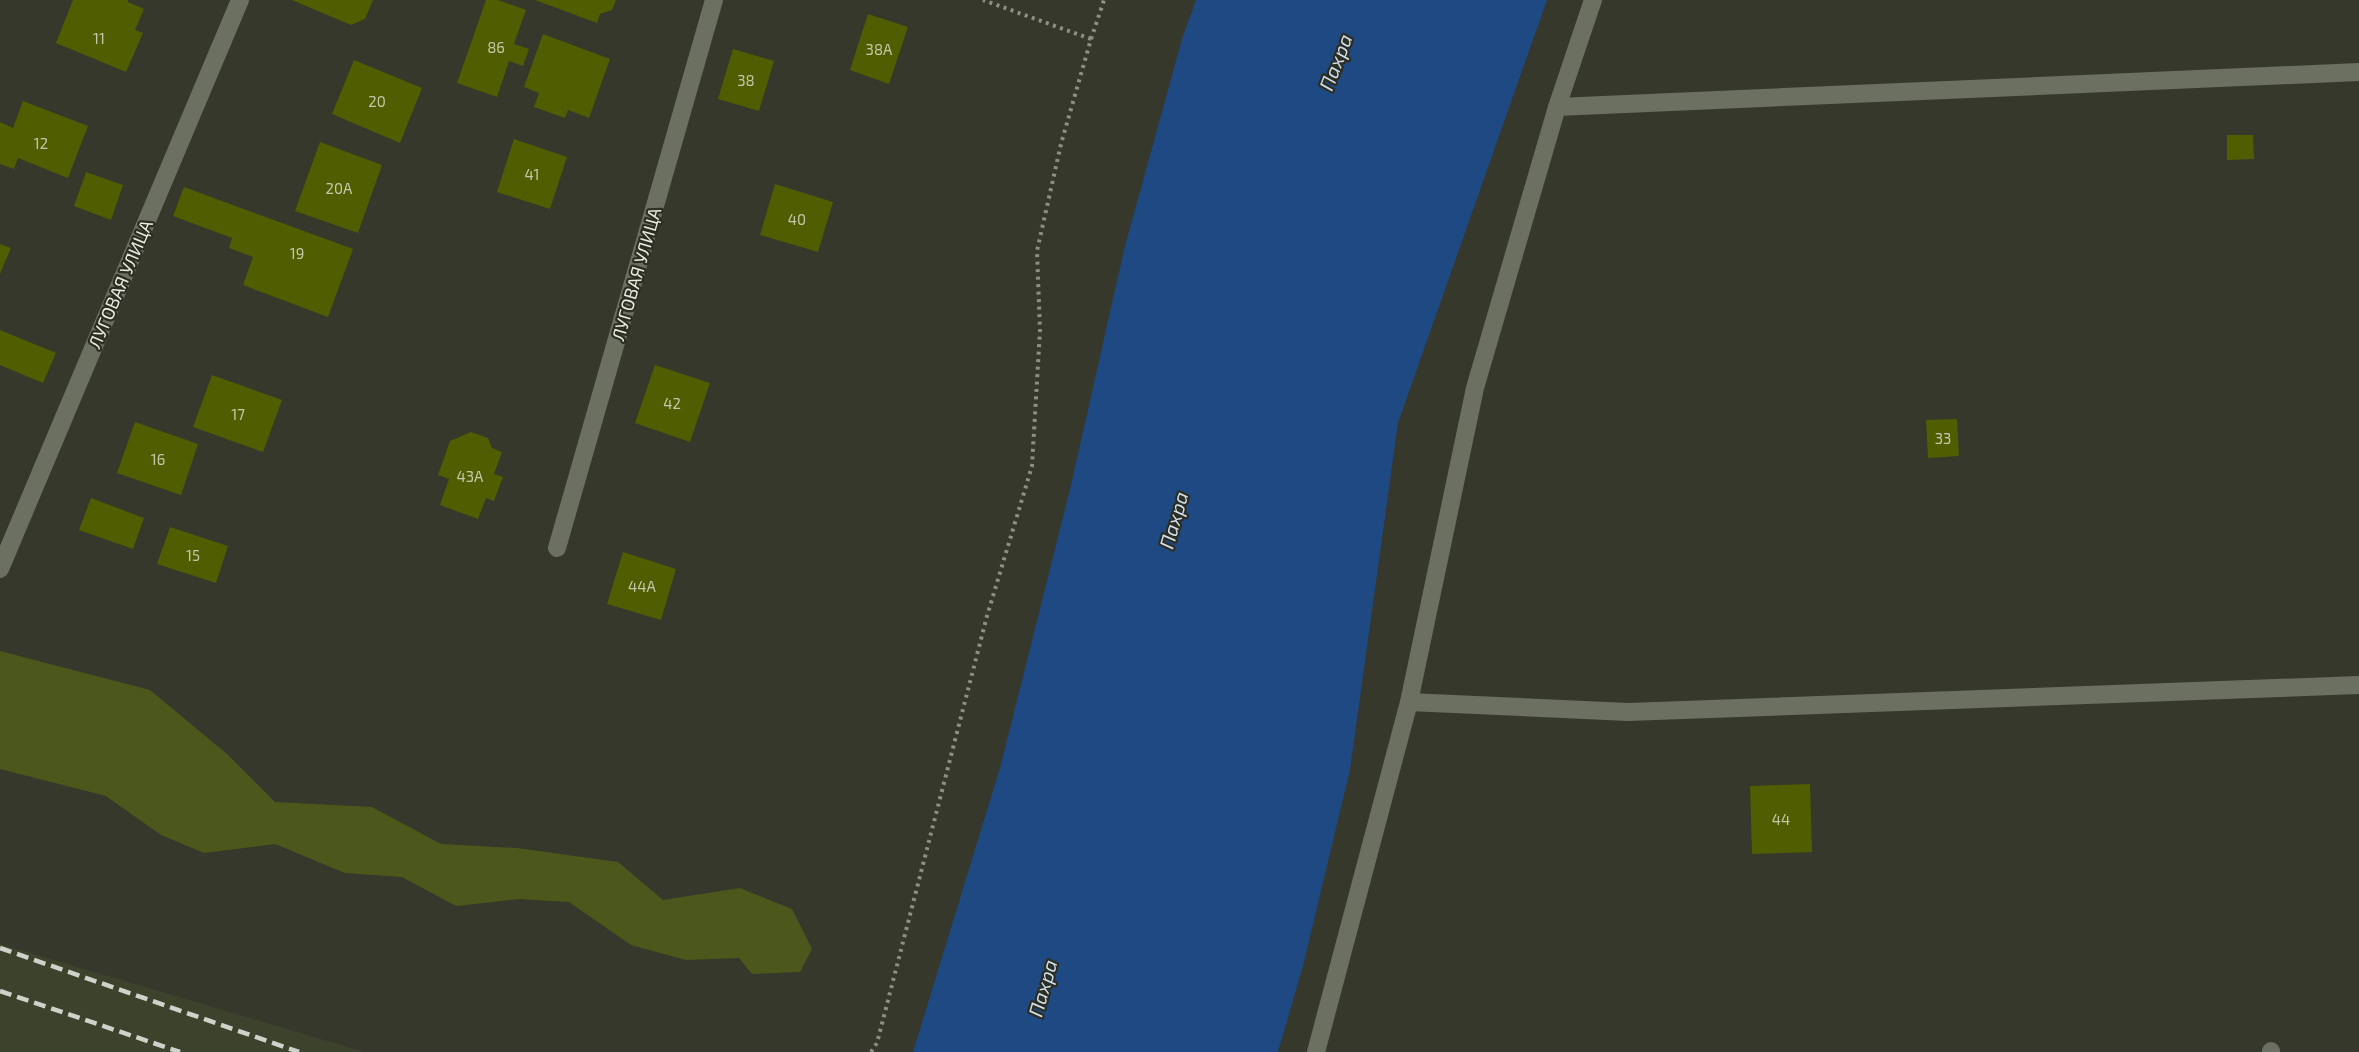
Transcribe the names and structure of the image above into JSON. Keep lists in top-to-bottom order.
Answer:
{
  "streets": {
    "street": ["ЛУГОВАЯ УЛИЦА"]
  },
  "water": ["Пахра"],
  "house_numbers": [
    "11",
    "86",
    "38А",
    "38",
    "20",
    "12",
    "41",
    "20А",
    "40",
    "19",
    "42",
    "17",
    "33",
    "16",
    "43А",
    "15",
    "44А",
    "44"
  ]
}
